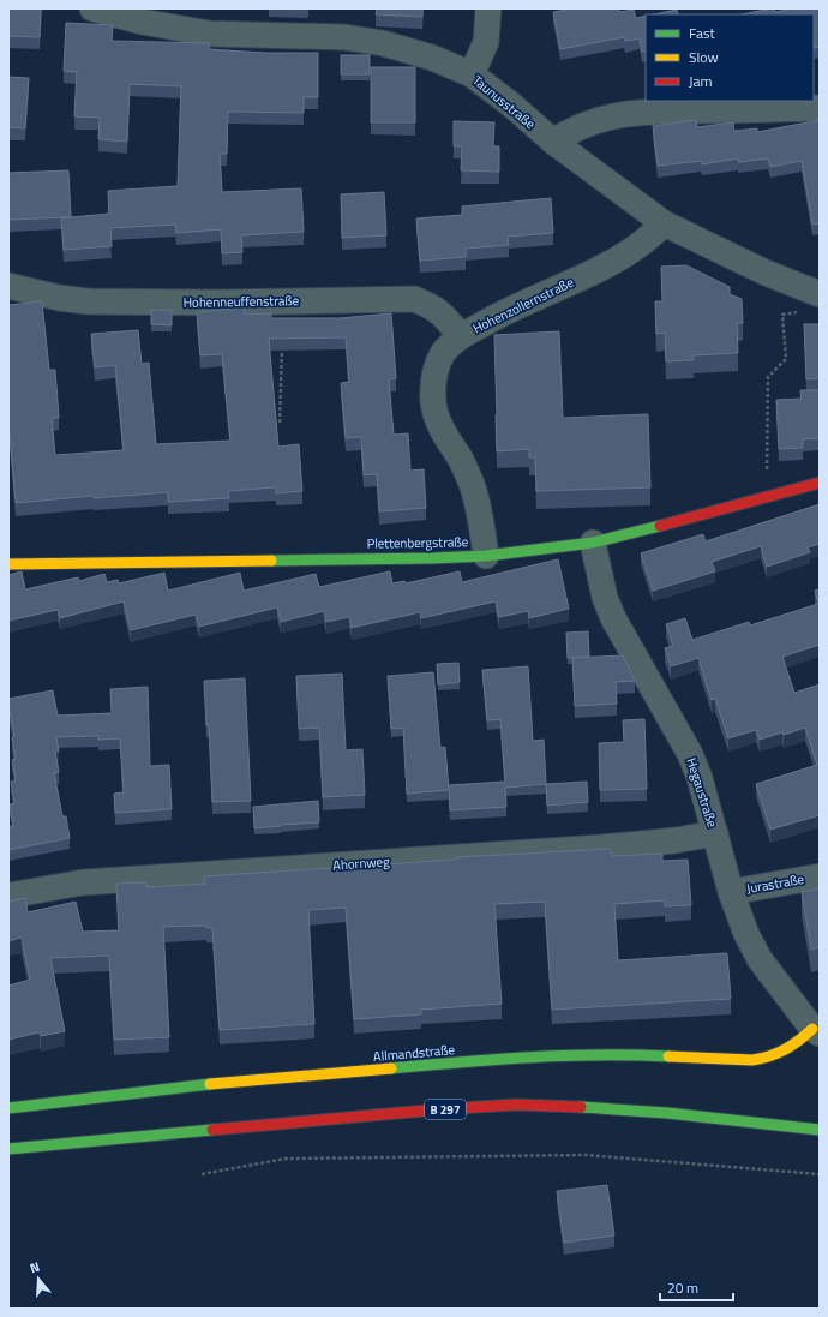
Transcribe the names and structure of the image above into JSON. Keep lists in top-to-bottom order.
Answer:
{
  "streets": {
    "street": [
      "Taunusstraße",
      "Hohenneuffenstraße",
      "Hohenzollernstraße",
      "Plettenbergstraße",
      "Hegaustraße",
      "Ahornweg",
      "Jurastraße",
      "Allmandstraße",
      "B 297"
    ]
  },
  "crossings": [
    ["Taunusstraße", "Hohenzollernstraße"],
    ["Hohenneuffenstraße", "Hohenzollernstraße"],
    ["Hohenzollernstraße", "Plettenbergstraße"],
    ["Plettenbergstraße", "Hegaustraße"],
    ["Hegaustraße", "Ahornweg"],
    ["Hegaustraße", "Jurastraße"],
    ["Hegaustraße", "Allmandstraße"]
  ],
  "legend": ["Fast", "Slow", "Jam"],
  "scale_bar": "20 m",
  "north": "top"
}
